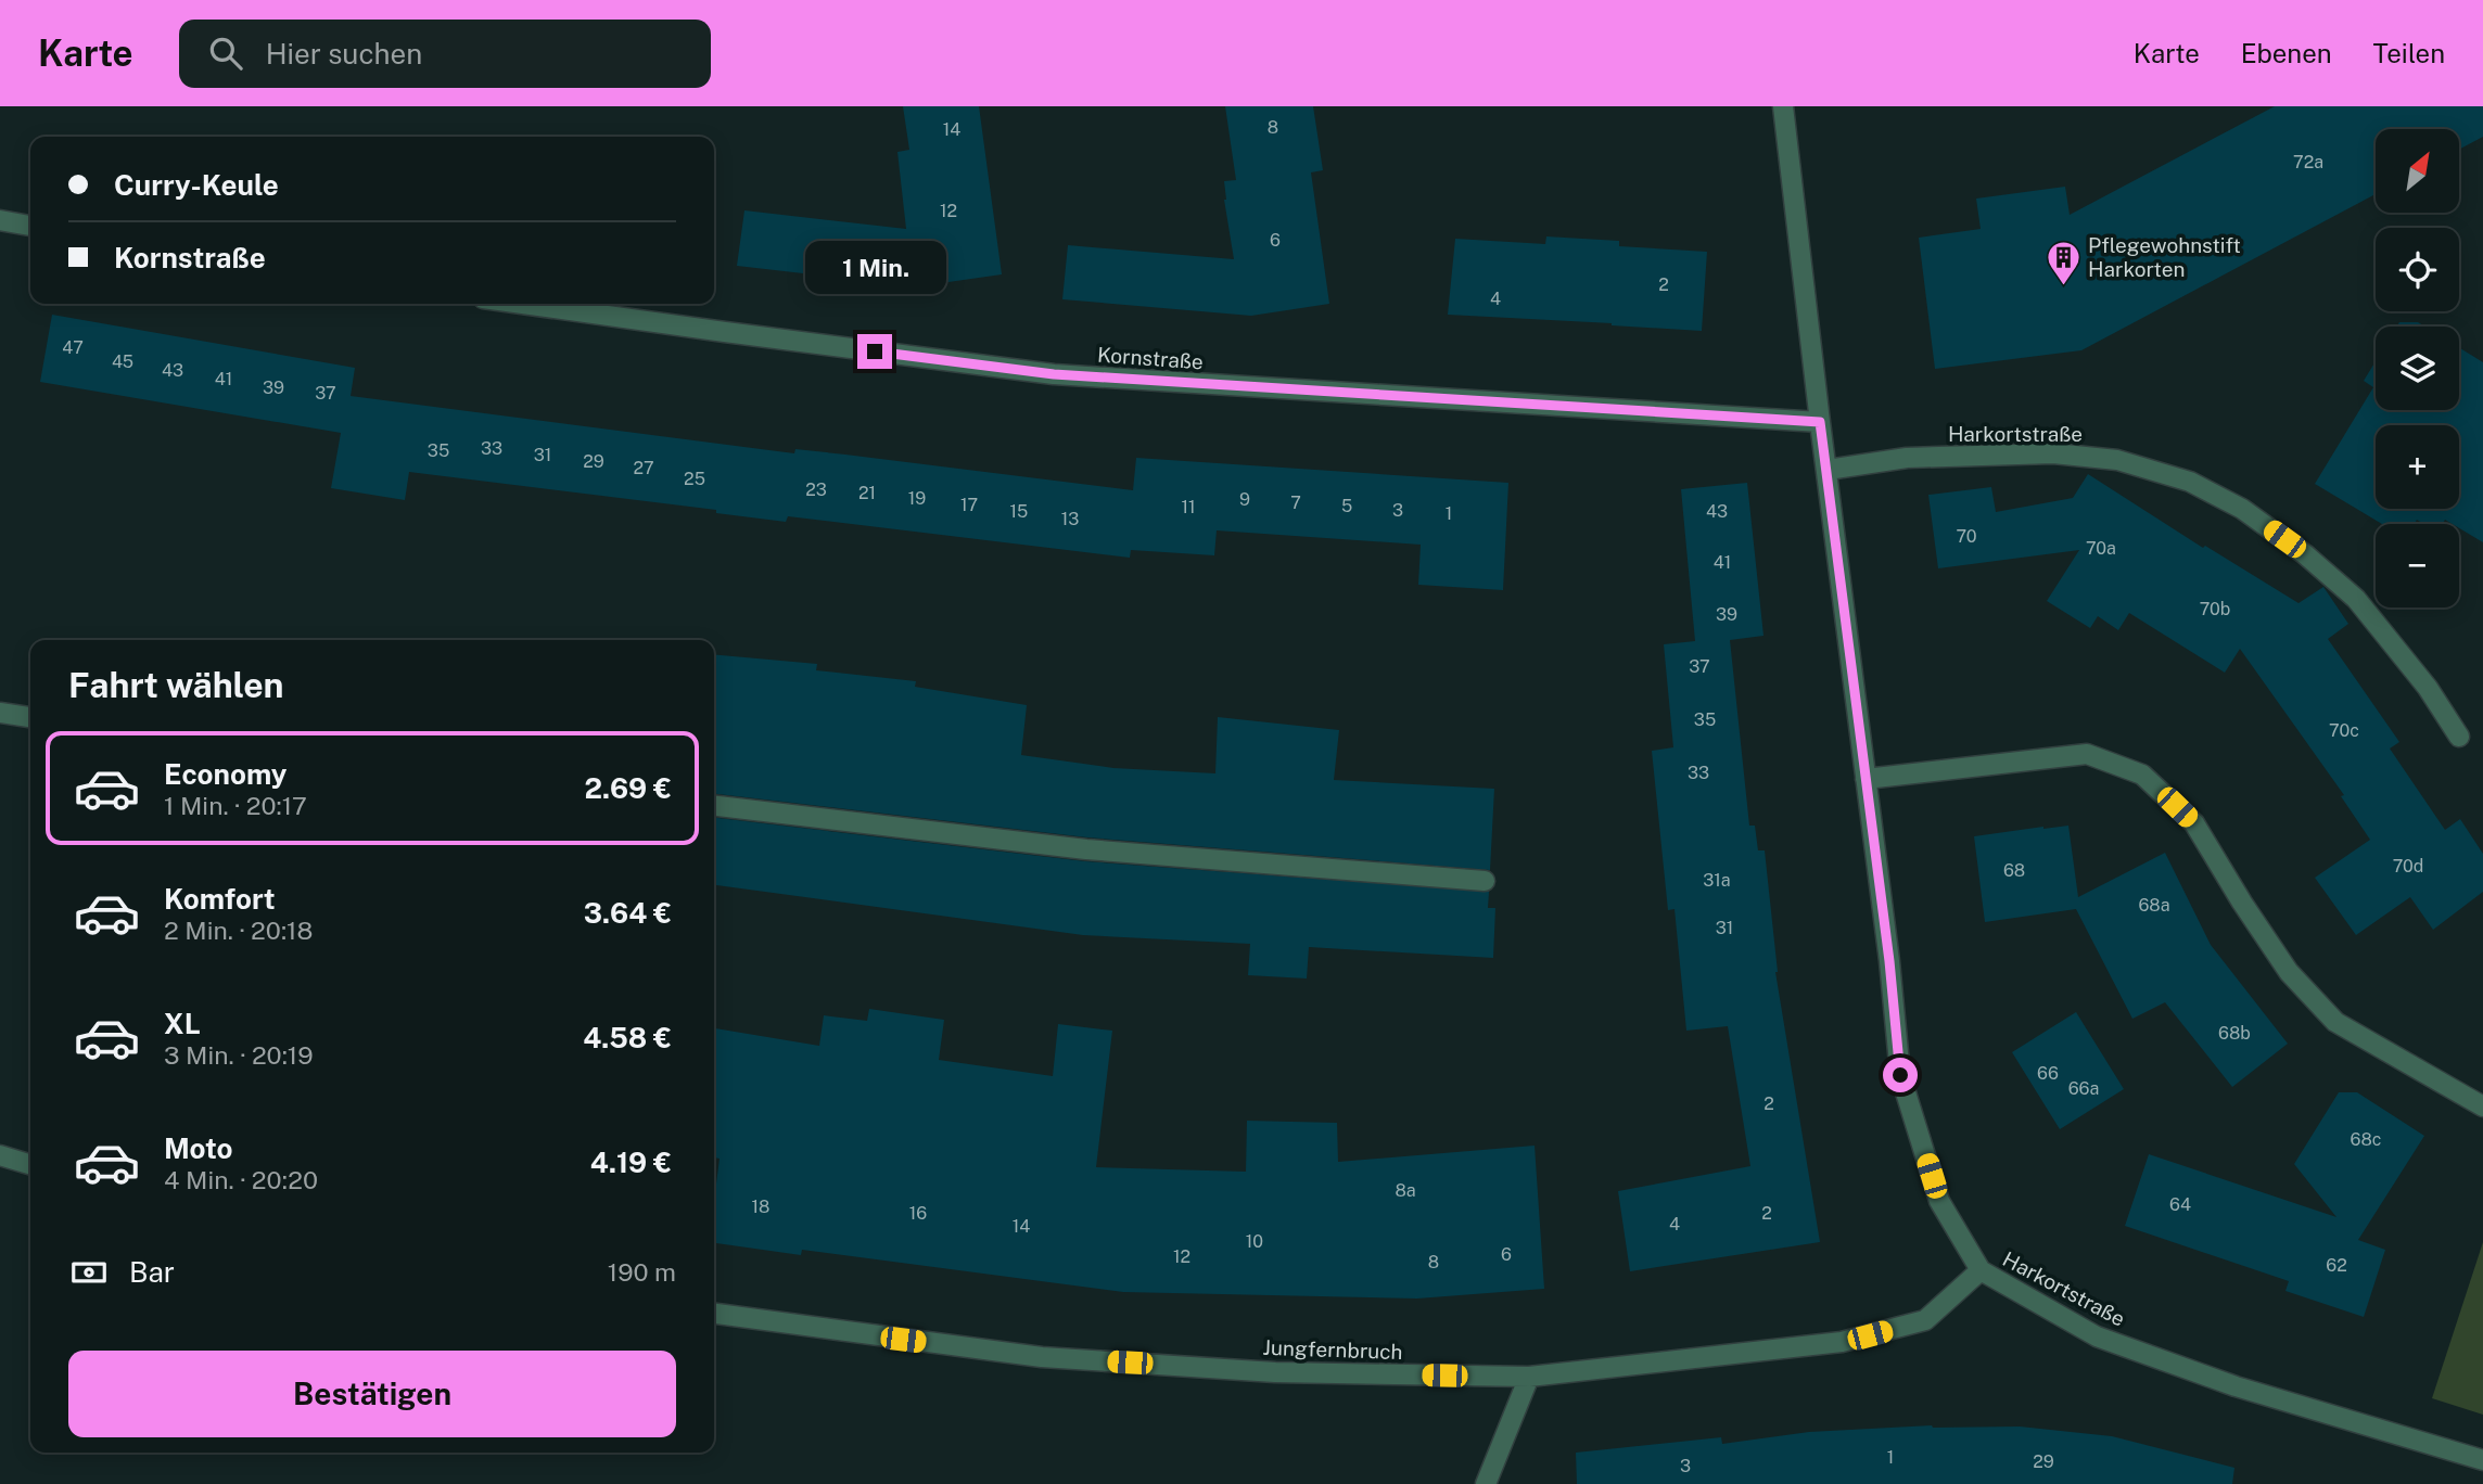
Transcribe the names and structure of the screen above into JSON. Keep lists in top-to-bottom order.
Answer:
{
  "streets": {
    "street": ["Kornstraße", "Harkortstraße", "Jungfernbruch"]
  },
  "crossings": [
    ["Kornstraße", "Harkortstraße"],
    ["Harkortstraße", "Jungfernbruch"]
  ],
  "places": {
    "building": ["Pflegewohnstift Harkorten"]
  },
  "house_numbers": [
    "8",
    "14",
    "72a",
    "12",
    "6",
    "2",
    "4",
    "47",
    "45",
    "43",
    "41",
    "39",
    "37",
    "33",
    "35",
    "31",
    "29",
    "27",
    "25",
    "23",
    "21",
    "19",
    "9",
    "7",
    "17",
    "5",
    "11",
    "3",
    "15",
    "43",
    "1",
    "13",
    "70",
    "70a",
    "41",
    "70b",
    "39",
    "37",
    "35",
    "70c",
    "33",
    "70d",
    "68",
    "31a",
    "68a",
    "31",
    "68b",
    "66",
    "66a",
    "2",
    "68c",
    "8a",
    "64",
    "18",
    "16",
    "2",
    "4",
    "14",
    "10",
    "6",
    "12",
    "8",
    "62",
    "1",
    "29",
    "3"
  ],
  "north": "top right",
  "page": {
    "header": "Karte",
    "search": "Hier suchen",
    "nav": ["Karte", "Ebenen", "Teilen"],
    "map_buttons": ["+", "−"],
    "banner": ["Curry-Keule", "Kornstraße"],
    "bubble": "1 Min.",
    "heading": "Fahrt wählen",
    "list": [
      {
        "name": "Economy",
        "note": "1 Min. · 20:17",
        "value": "2.69 €"
      },
      {
        "name": "Komfort",
        "note": "2 Min. · 20:18",
        "value": "3.64 €"
      },
      {
        "name": "XL",
        "note": "3 Min. · 20:19",
        "value": "4.58 €"
      },
      {
        "name": "Moto",
        "note": "4 Min. · 20:20",
        "value": "4.19 €"
      }
    ],
    "pay": ["Bar", "190 m"],
    "buttons": "Bestätigen"
  }
}
